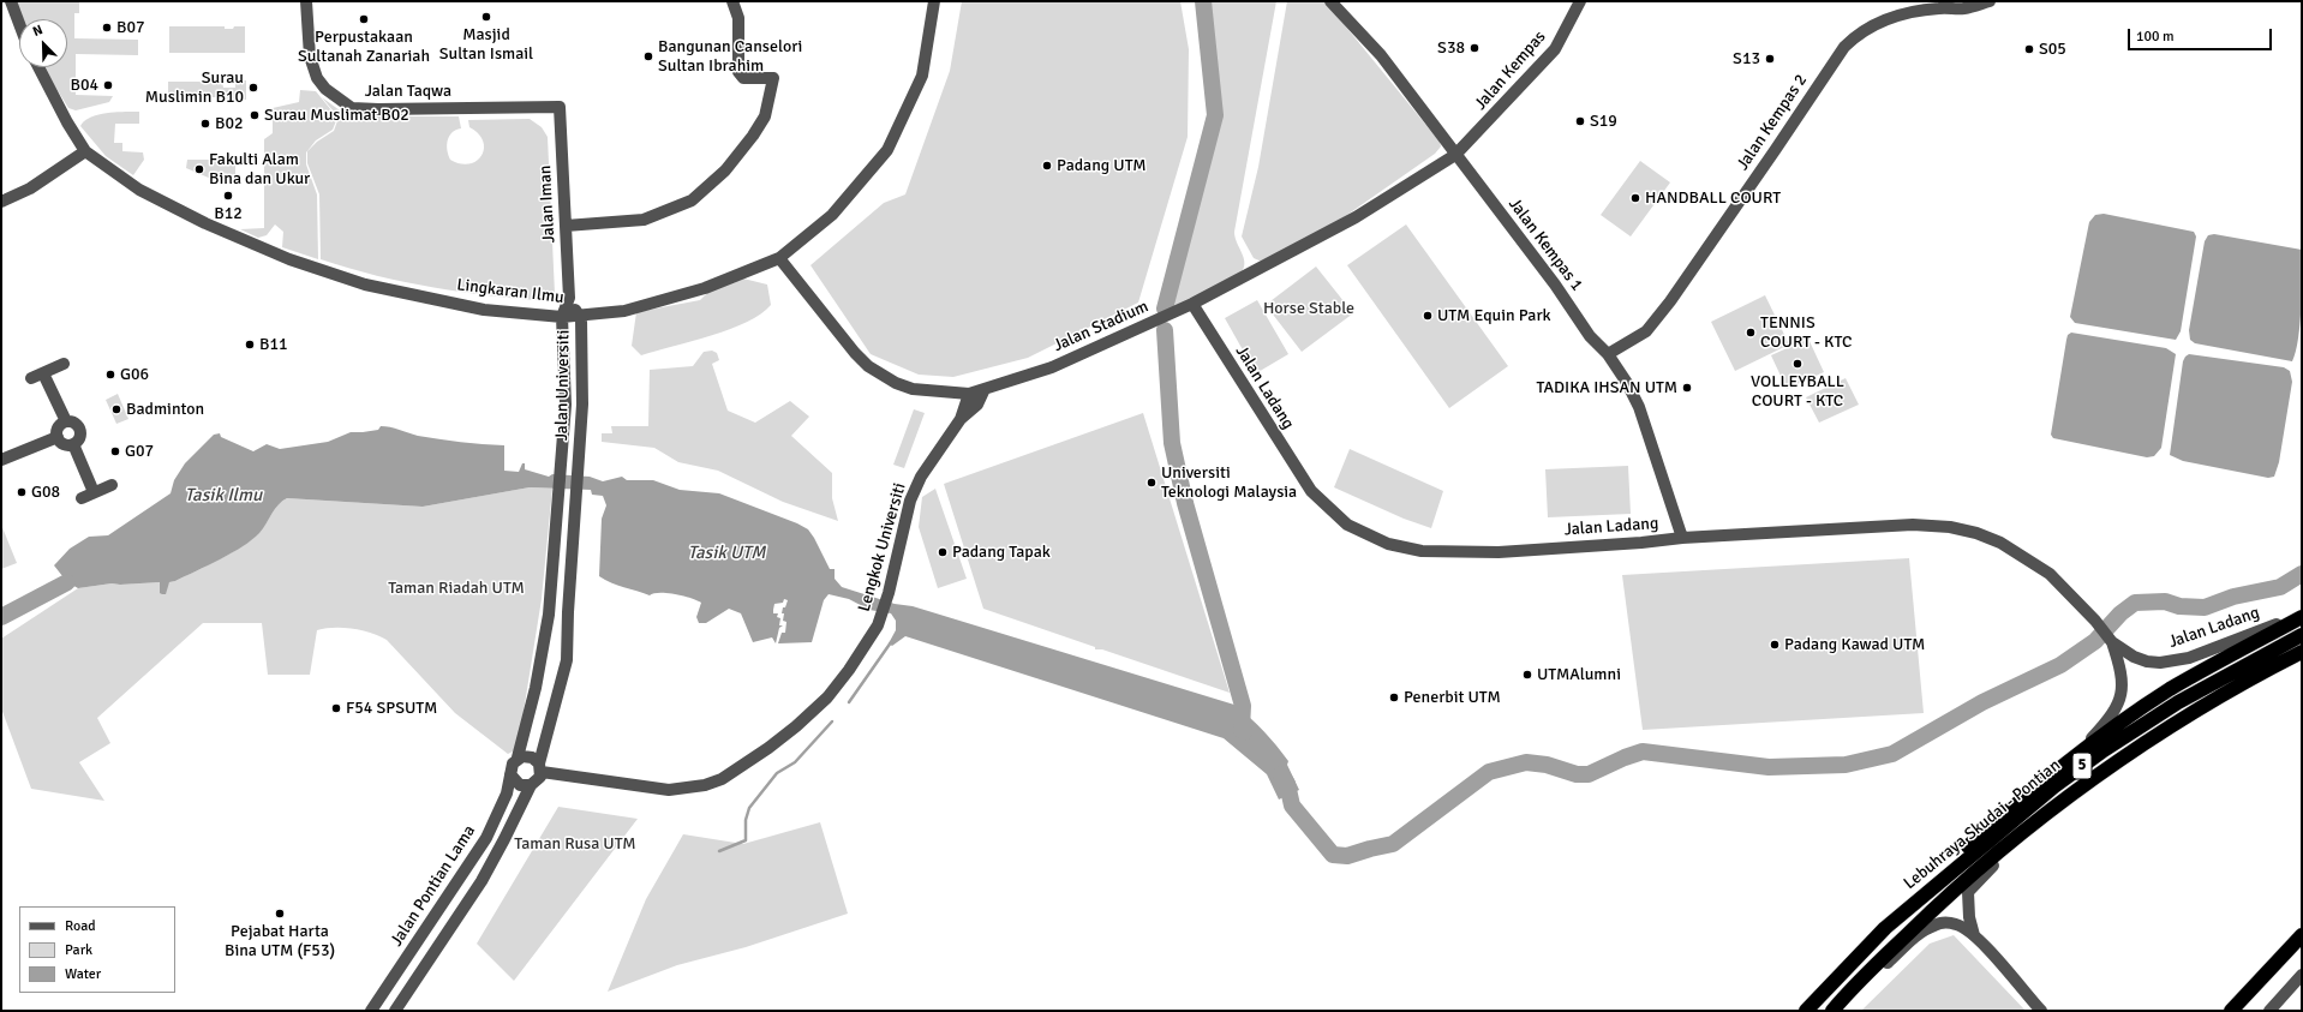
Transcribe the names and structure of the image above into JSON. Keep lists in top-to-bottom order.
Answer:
{
  "streets": {
    "highway": ["5", "Lebuhraya Skudai - Pontian"],
    "street": [
      "Jalan Kempas",
      "Jalan Taqwa",
      "Jalan Kempas 2",
      "Jalan Iman",
      "Jalan Kempas 1",
      "Lingkaran Ilmu",
      "Jalan Stadium",
      "Jalan Universiti",
      "Jalan Ladang",
      "Lengkok Universiti",
      "Jalan Pontian Lama"
    ]
  },
  "crossings": [
    ["Jalan Kempas", "Jalan Kempas 1"],
    ["Jalan Kempas", "Jalan Stadium"],
    ["Jalan Taqwa", "Jalan Iman"],
    ["Jalan Kempas 2", "Jalan Kempas 1"],
    ["Jalan Iman", "Jalan Universiti"],
    ["Jalan Kempas 1", "Jalan Stadium"],
    ["Jalan Kempas 1", "Jalan Ladang"],
    ["Lingkaran Ilmu", "Jalan Stadium"],
    ["Lingkaran Ilmu", "Jalan Universiti"],
    ["Jalan Stadium", "Jalan Ladang"],
    ["Jalan Stadium", "Lengkok Universiti"],
    ["Jalan Universiti", "Lengkok Universiti"],
    ["Jalan Universiti", "Jalan Pontian Lama"],
    ["Lengkok Universiti", "Jalan Pontian Lama"]
  ],
  "water": ["Tasik Ilmu", "Tasik UTM"],
  "parks": ["Horse Stable", "Taman Riadah UTM", "Taman Rusa UTM"],
  "places": [
    "Masjid Sultan Ismail",
    "Perpustakaan Sultanah Zanariah",
    "B07",
    "S38",
    "S05",
    "Bangunan Canselori Sultan Ibrahim",
    "S13",
    "B04",
    "Surau Muslimin B10",
    "Surau Muslimat B02",
    "S19",
    "B02",
    "Padang UTM",
    "Fakulti Alam Bina dan Ukur",
    "B12",
    "HANDBALL COURT",
    "UTM Equin Park",
    "TENNIS COURT - KTC",
    "B11",
    "VOLLEYBALL COURT - KTC",
    "G06",
    "TADIKA IHSAN UTM",
    "Badminton",
    "G07",
    "Universiti Teknologi Malaysia",
    "G08",
    "Padang Tapak",
    "Padang Kawad UTM",
    "UTMAlumni",
    "Penerbit UTM",
    "F54 SPSUTM",
    "Pejabat Harta Bina UTM (F53)"
  ],
  "legend": ["Road", "Park", "Water"],
  "scale_bar": "100 m",
  "north": "top left"
}
